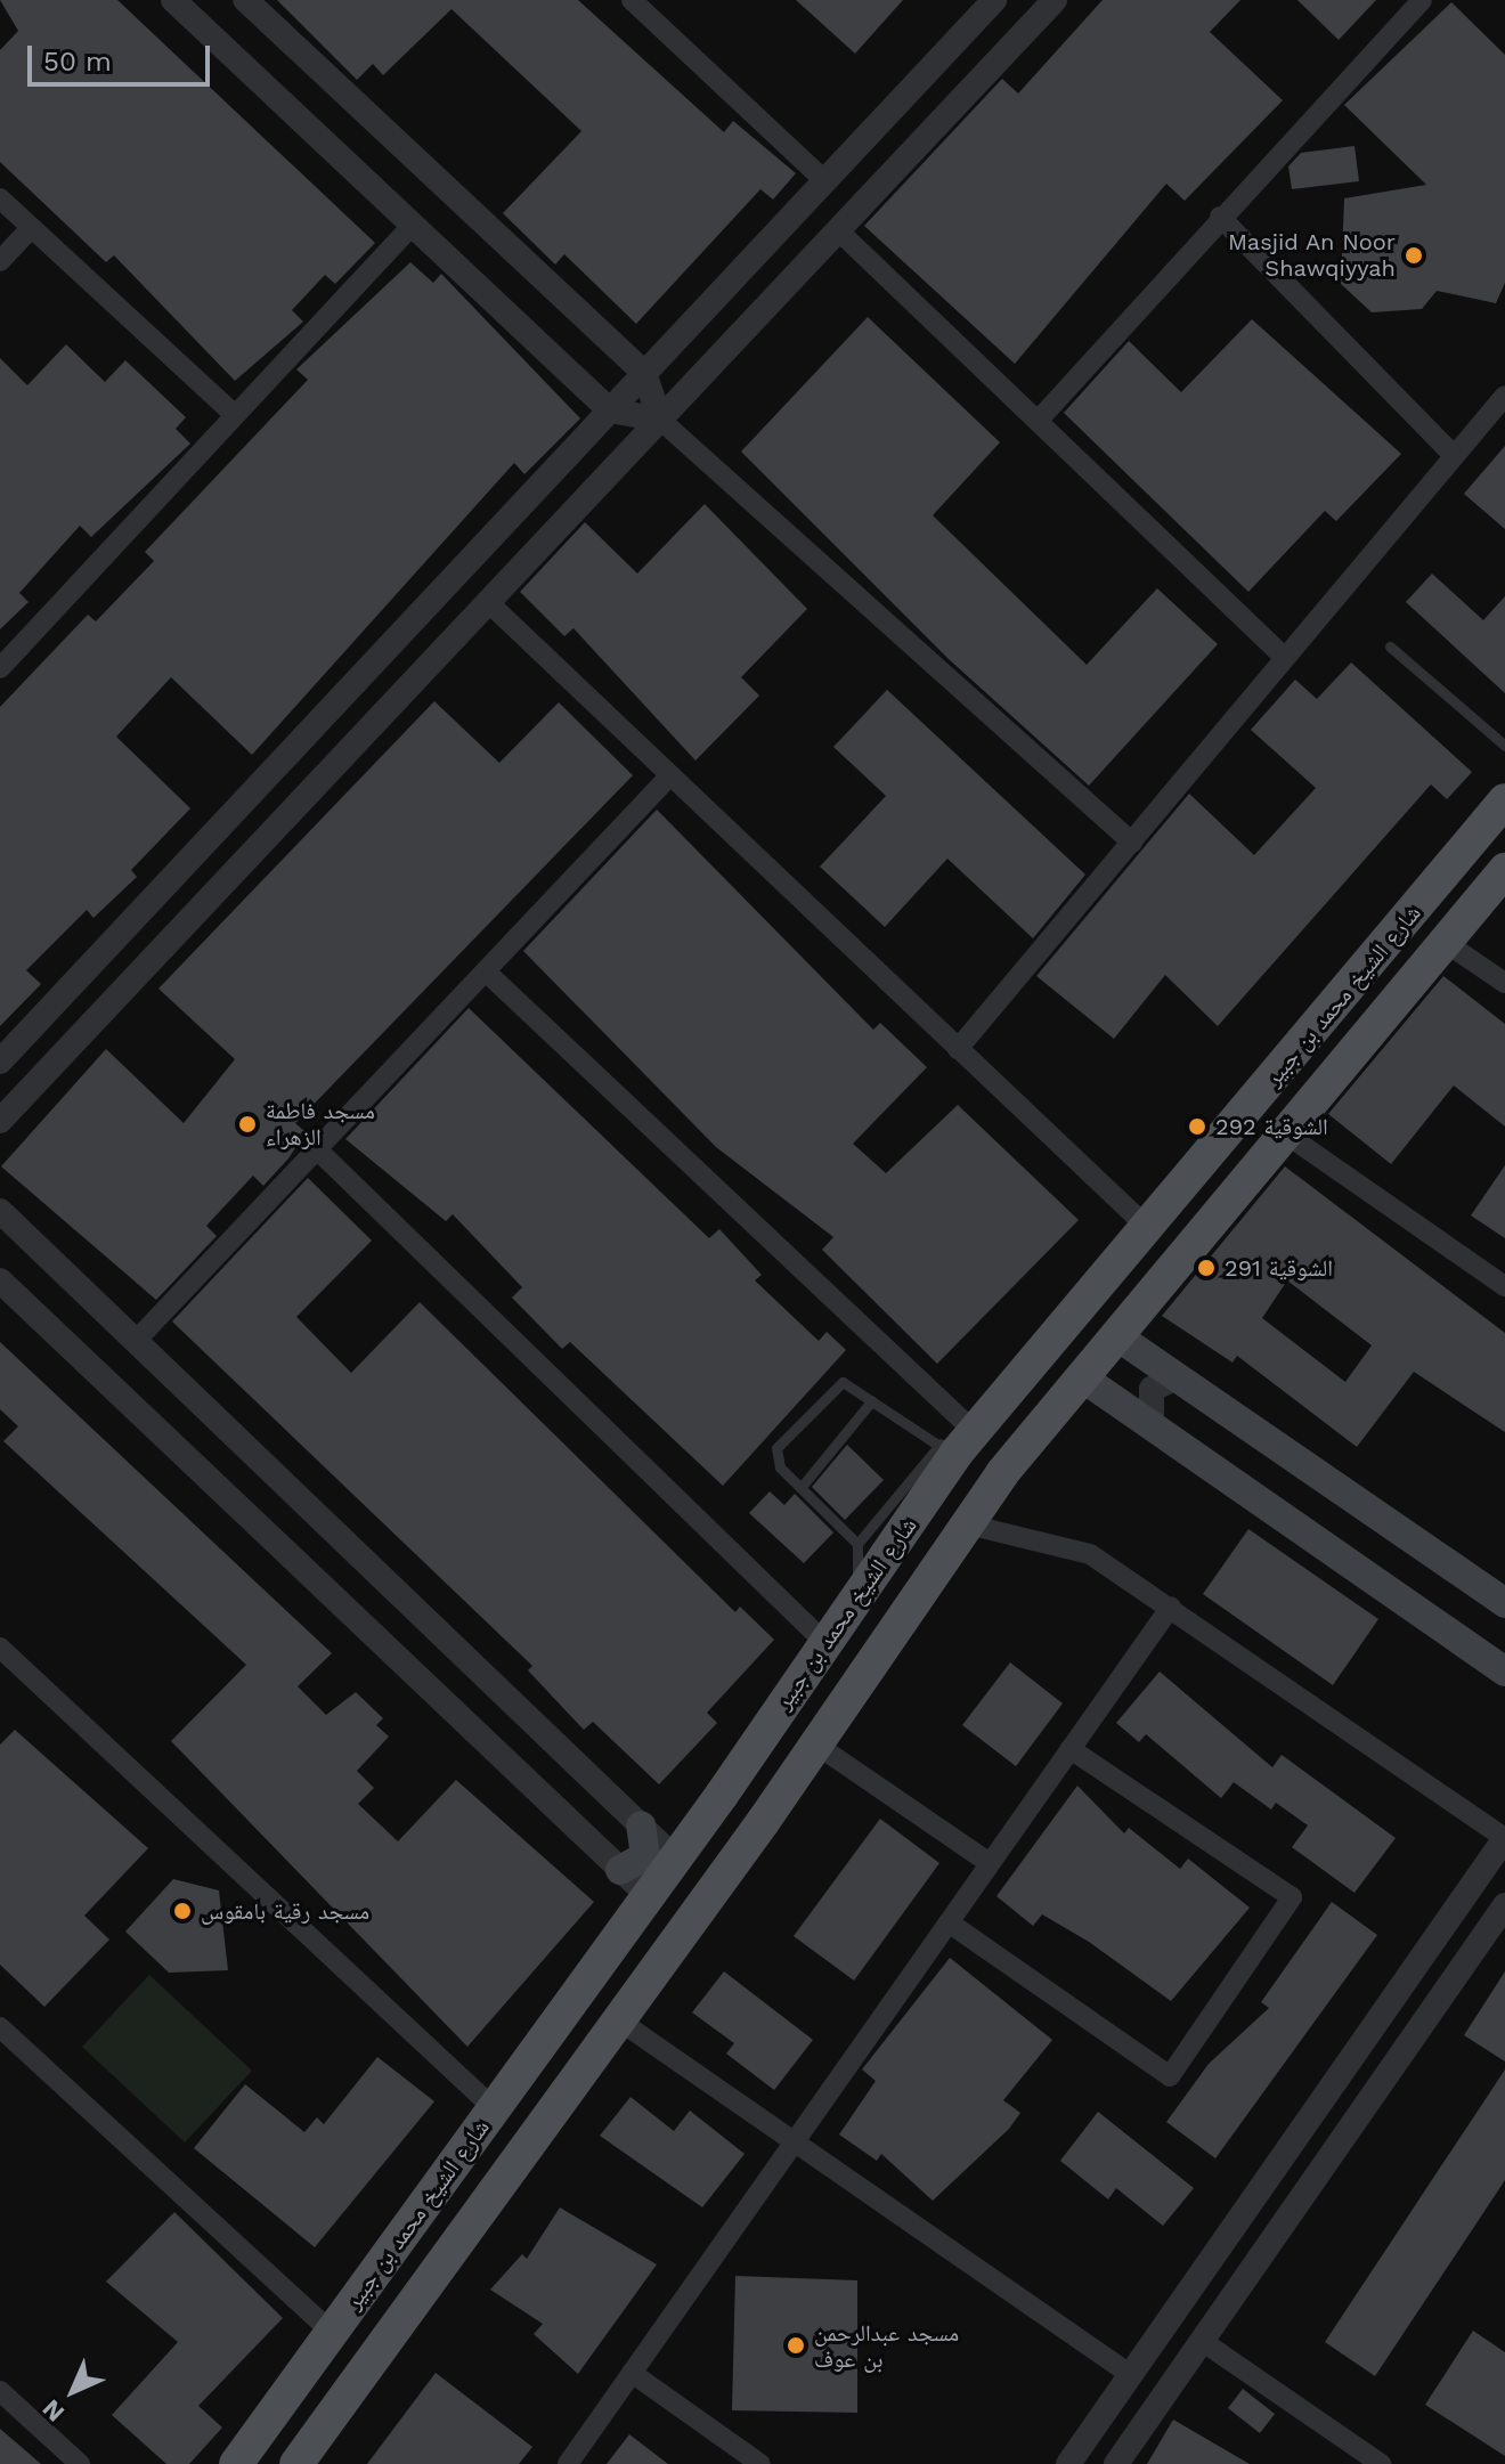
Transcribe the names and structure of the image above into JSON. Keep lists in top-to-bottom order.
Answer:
{
  "streets": {
    "main road": ["شارع الشيخ محمد بن جبير"]
  },
  "places": [
    "Masjid An Noor Shawqiyyah",
    "مسجد فاطمة الزهراء",
    "الشوقية 292",
    "الشوقية 291",
    "مسجد رقية بامقوس",
    "مسجد عبدالرحمن بن عوف"
  ],
  "scale_bar": "50 m",
  "north": "bottom left"
}
